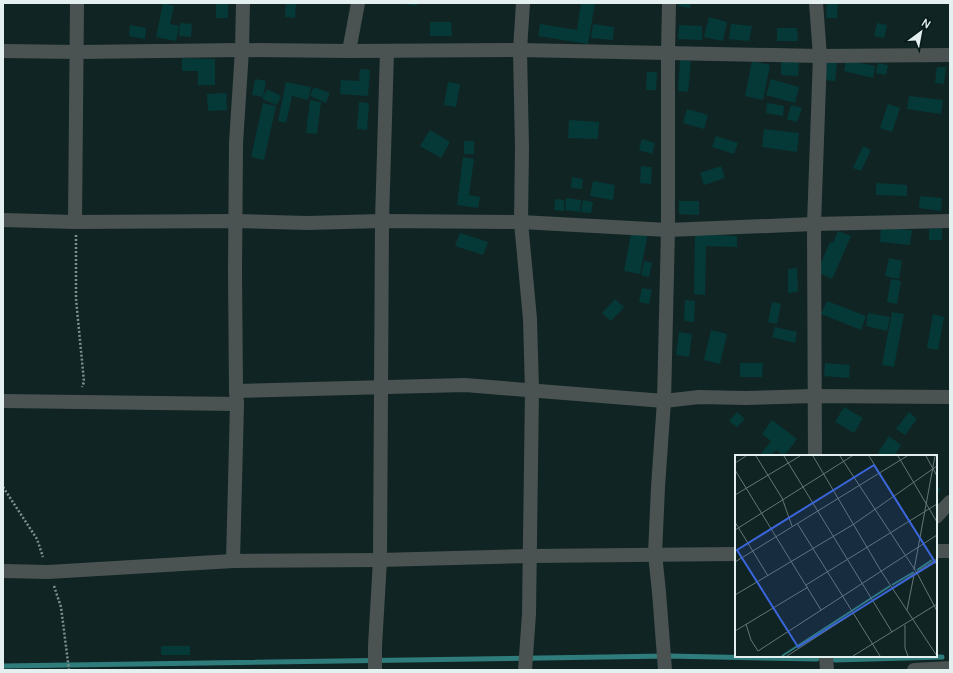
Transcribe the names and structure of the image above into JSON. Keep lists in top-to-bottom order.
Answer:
{
  "north": "top right"
}
